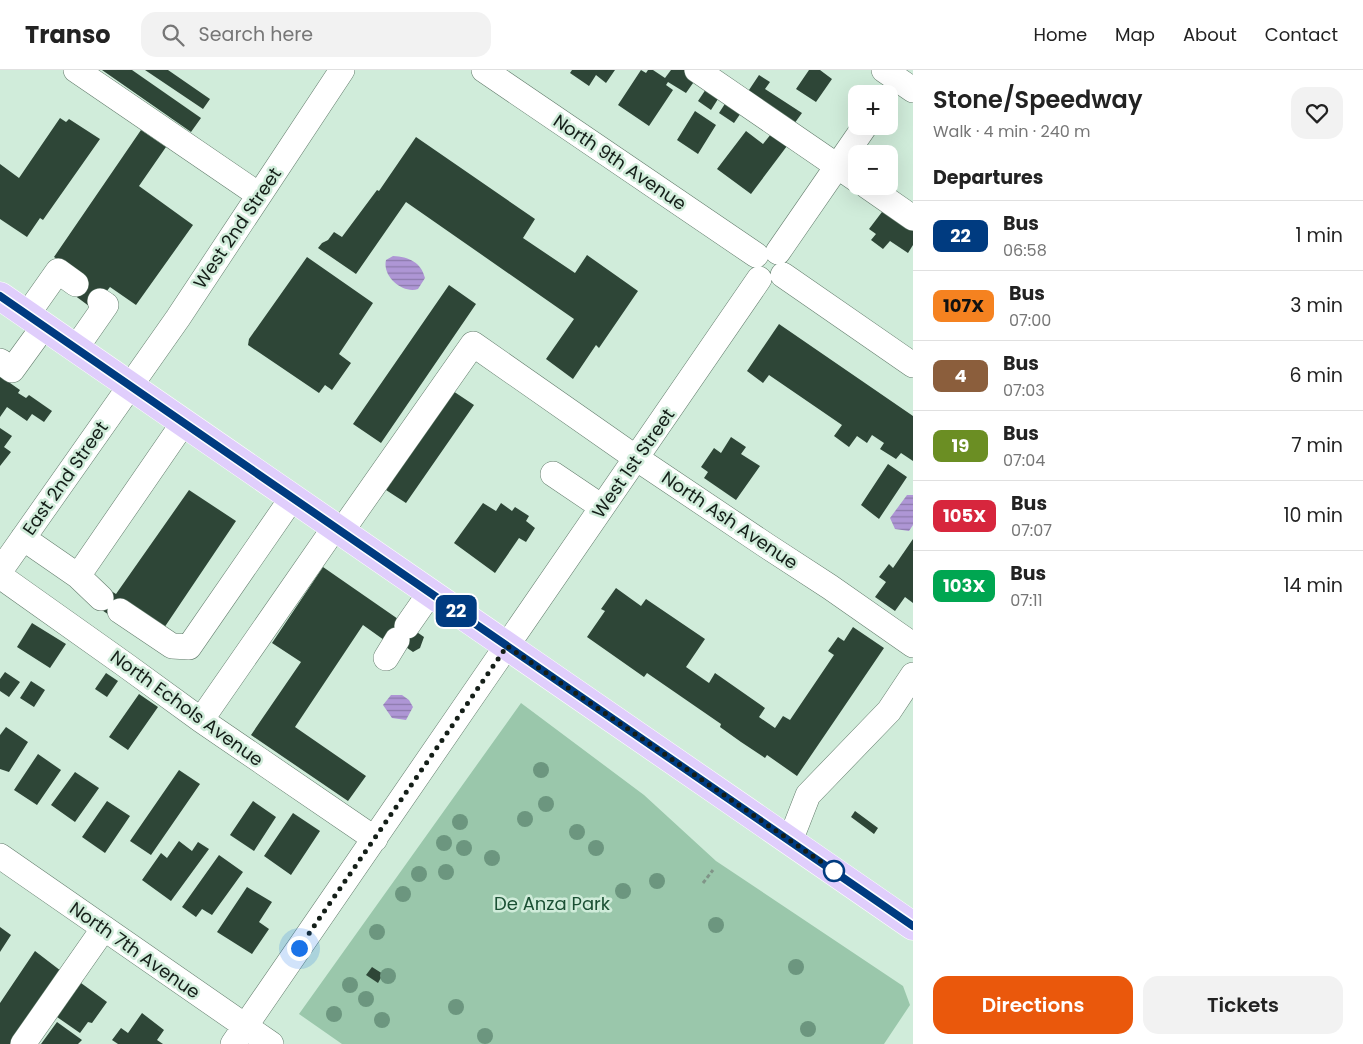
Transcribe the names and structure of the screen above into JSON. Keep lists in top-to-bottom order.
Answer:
{
  "streets": {
    "street": [
      "North 9th Avenue",
      "West 2nd Street",
      "West 1st Street",
      "East 2nd Street",
      "North Ash Avenue",
      "North Echols Avenue",
      "North 7th Avenue"
    ]
  },
  "crossings": [
    ["North 9th Avenue", "West 1st Street"],
    ["West 2nd Street", "East 2nd Street"],
    ["West 1st Street", "North Ash Avenue"],
    ["West 1st Street", "North Echols Avenue"],
    ["West 1st Street", "North 7th Avenue"]
  ],
  "parks": ["De Anza Park"],
  "lines": ["bus line 22"],
  "page": {
    "header": "Transo",
    "search": "Search here",
    "nav": [
      "Home",
      "Map",
      "About",
      "Contact"
    ],
    "on_map": "22",
    "heading": [
      ["Stone/Speedway", "Walk · 4 min · 240 m"],
      "Departures"
    ],
    "map_buttons": ["+", "−"],
    "list": [
      {
        "mark": "22",
        "name": "Bus",
        "note": "06:58",
        "value": "1 min"
      },
      {
        "mark": "107X",
        "name": "Bus",
        "note": "07:00",
        "value": "3 min"
      },
      {
        "mark": "4",
        "name": "Bus",
        "note": "07:03",
        "value": "6 min"
      },
      {
        "mark": "19",
        "name": "Bus",
        "note": "07:04",
        "value": "7 min"
      },
      {
        "mark": "105X",
        "name": "Bus",
        "note": "07:07",
        "value": "10 min"
      },
      {
        "mark": "103X",
        "name": "Bus",
        "note": "07:11",
        "value": "14 min"
      }
    ],
    "buttons": ["Directions", "Tickets"]
  }
}
